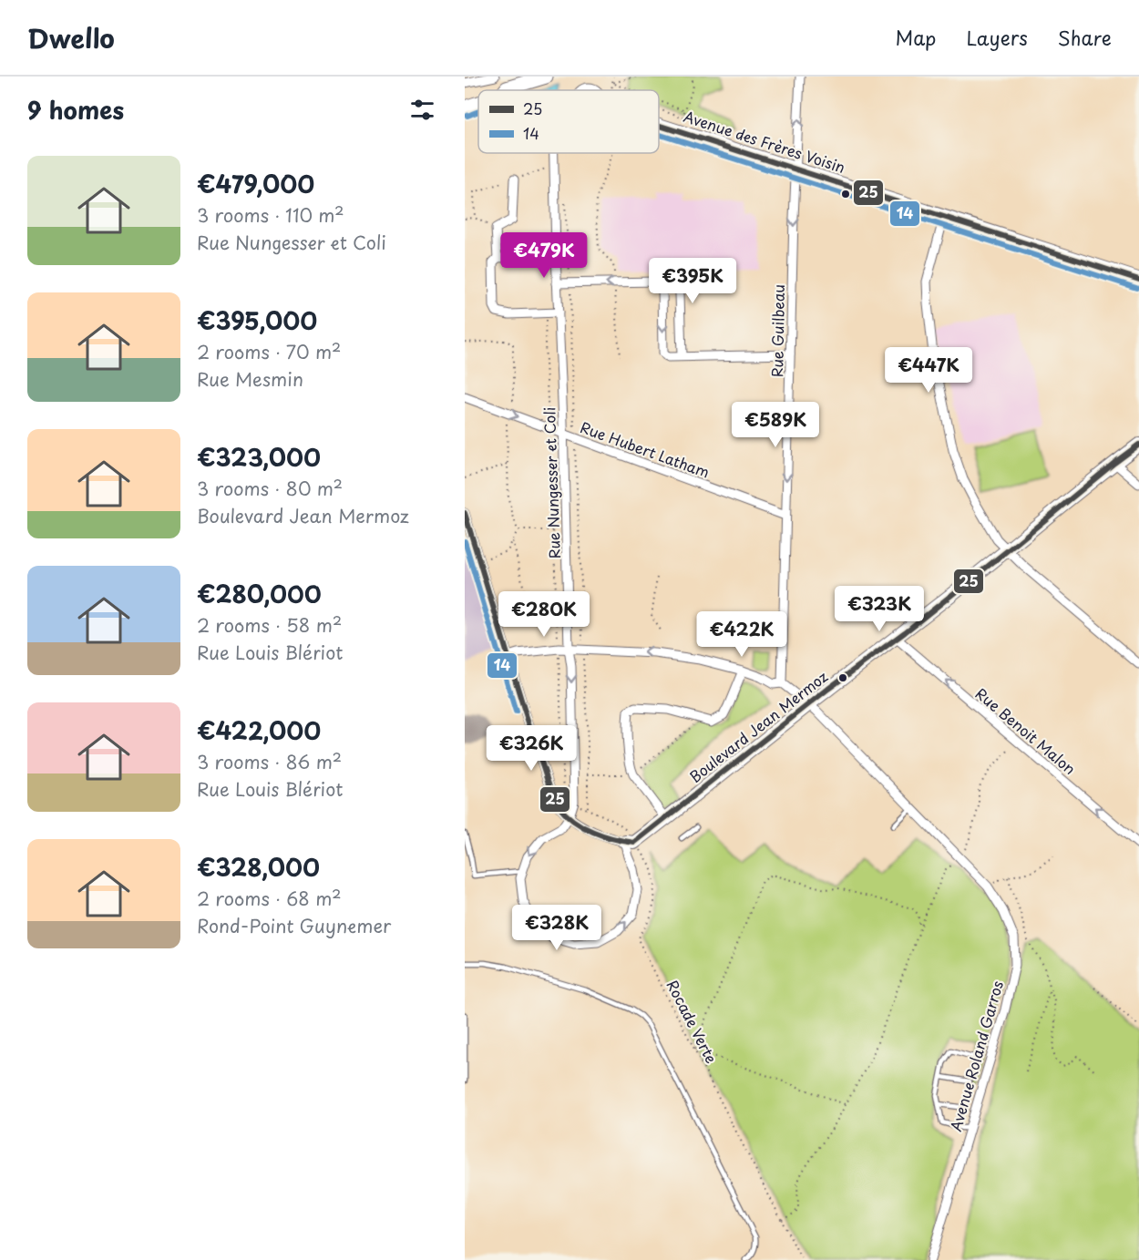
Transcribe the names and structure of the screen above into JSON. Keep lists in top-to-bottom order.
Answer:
{
  "streets": {
    "main road": ["Avenue des Frères Voisin"],
    "street": [
      "Rue Guilbeau",
      "Rue Hubert Latham",
      "Rue Nungesser et Coli",
      "Boulevard Jean Mermoz",
      "Rue Benoit Malon",
      "Avenue Roland Garros"
    ],
    "path": ["Rocade Verte"]
  },
  "crossings": [
    ["Avenue des Frères Voisin", "Rue Guilbeau"],
    ["Rue Guilbeau", "Rue Hubert Latham"],
    ["Rue Hubert Latham", "Rue Nungesser et Coli"],
    ["Rue Nungesser et Coli", "Boulevard Jean Mermoz"],
    ["Rue Nungesser et Coli", "Rocade Verte"],
    ["Boulevard Jean Mermoz", "Rue Benoit Malon"],
    ["Boulevard Jean Mermoz", "Rocade Verte"],
    ["Boulevard Jean Mermoz", "Avenue Roland Garros"]
  ],
  "one_way": ["Rue Benoit Malon"],
  "lines": ["transit line 14", "transit line 25"],
  "legend": ["25", "14"],
  "page": {
    "header": "Dwello",
    "nav": ["Map", "Layers", "Share"],
    "heading": "9 homes",
    "list": [
      {
        "name": "€479,000",
        "note": "3 rooms · 110 m² · Rue Nungesser et Coli"
      },
      {
        "name": "€395,000",
        "note": "2 rooms · 70 m² · Rue Mesmin"
      },
      {
        "name": "€323,000",
        "note": "3 rooms · 80 m² · Boulevard Jean Mermoz"
      },
      {
        "name": "€280,000",
        "note": "2 rooms · 58 m² · Rue Louis Blériot"
      },
      {
        "name": "€422,000",
        "note": "3 rooms · 86 m² · Rue Louis Blériot"
      },
      {
        "name": "€328,000",
        "note": "2 rooms · 68 m² · Rond-Point Guynemer"
      }
    ],
    "price": [
      "€479K",
      "€395K",
      "€447K",
      "€589K",
      "€323K",
      "€280K",
      "€422K",
      "€326K",
      "€328K"
    ]
  }
}
